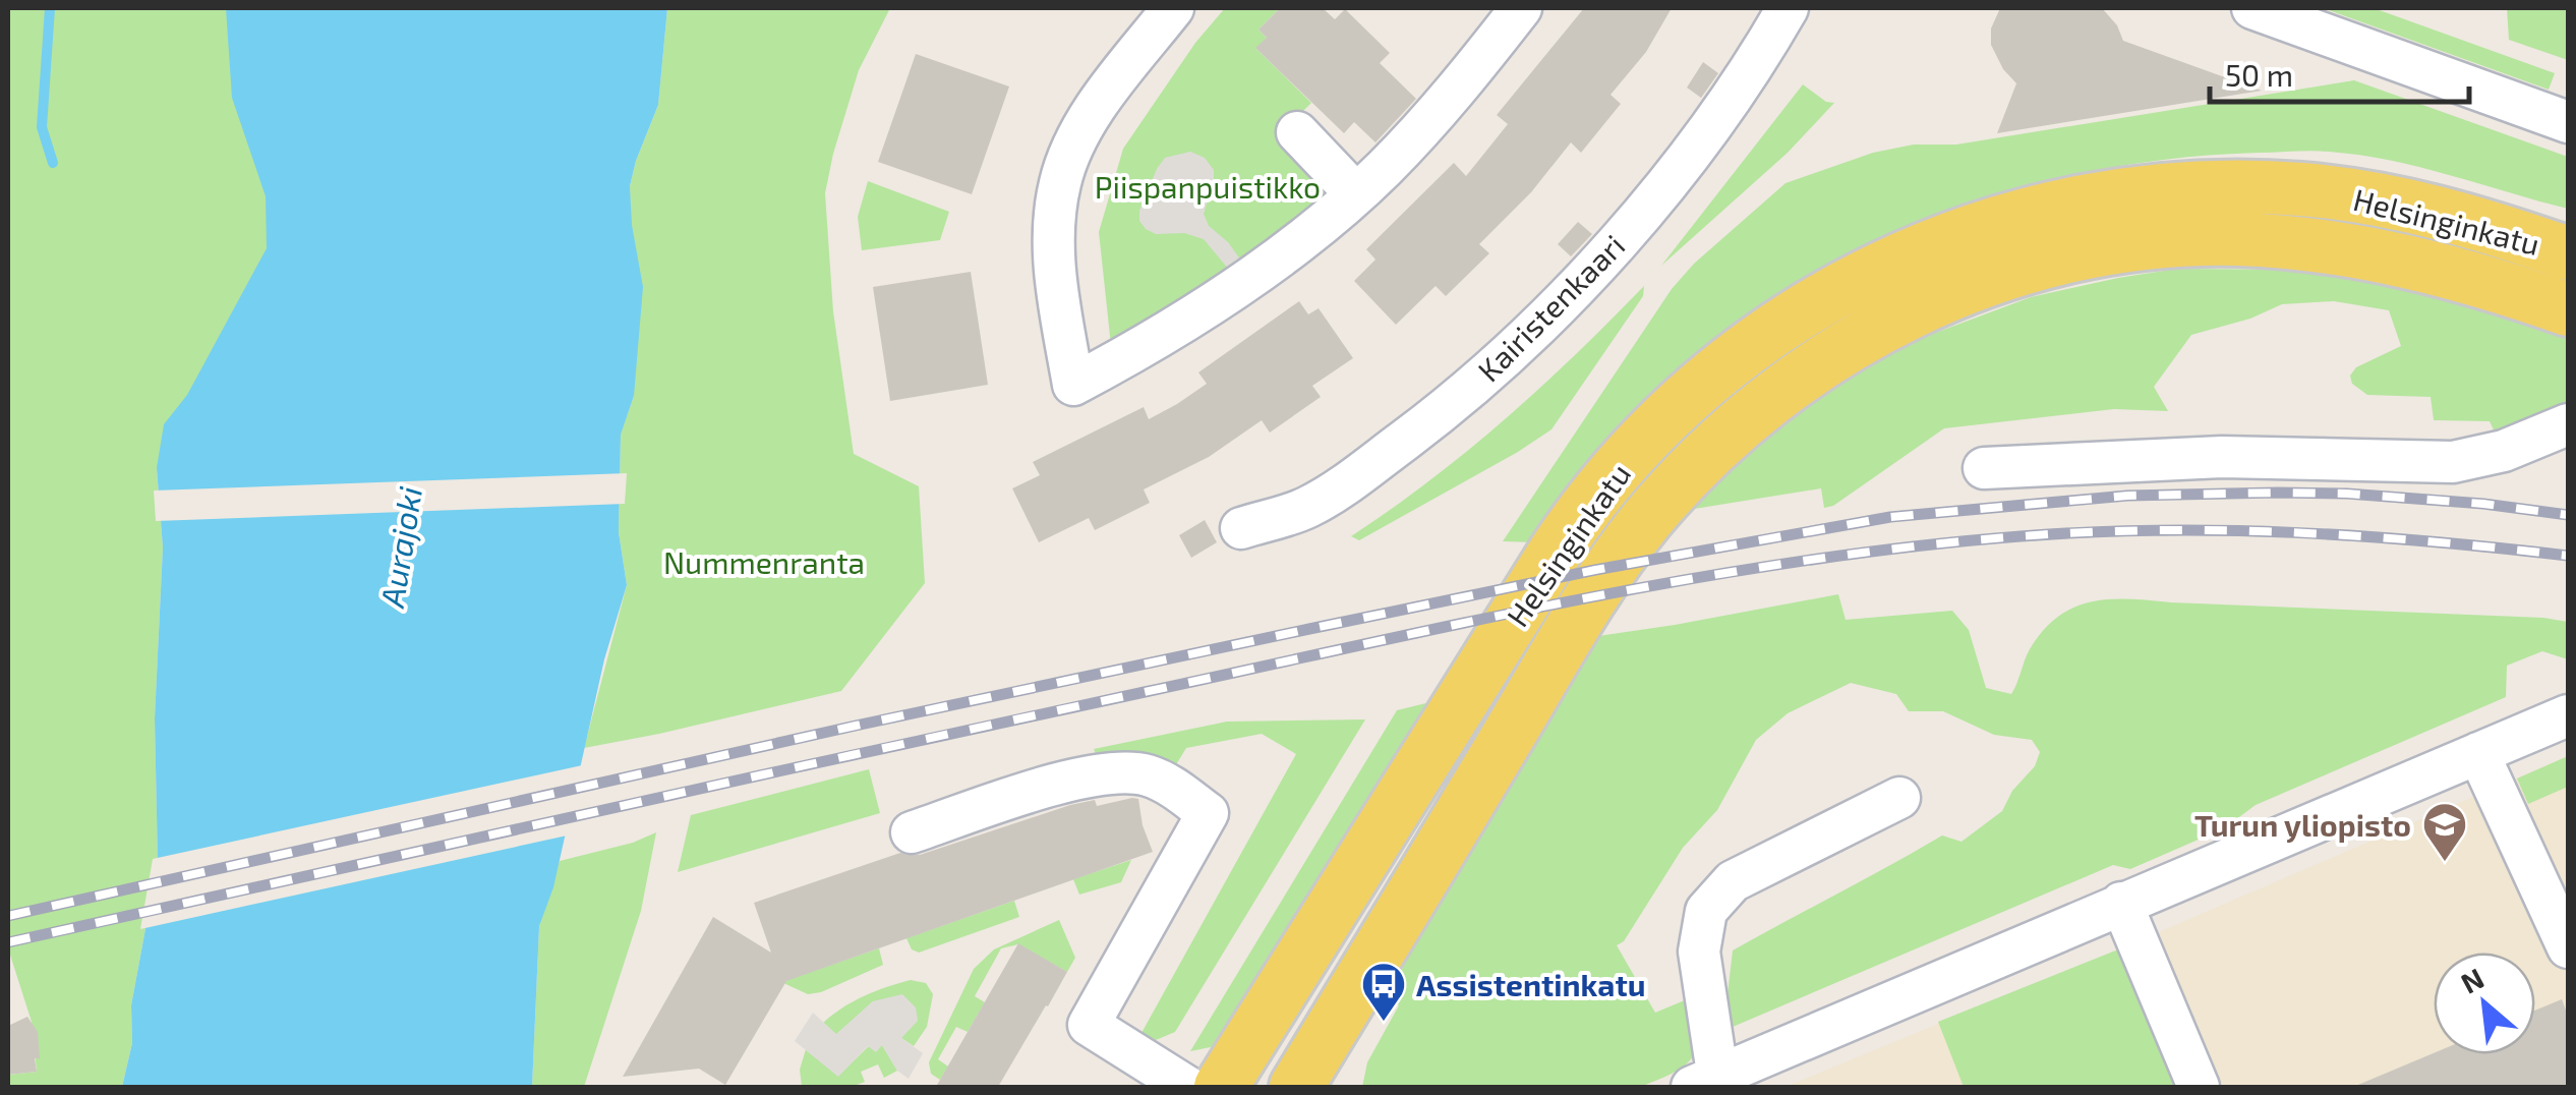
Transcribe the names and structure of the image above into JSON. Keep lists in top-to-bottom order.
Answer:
{
  "streets": {
    "main road": ["Helsinginkatu"],
    "street": ["Kairistenkaari"]
  },
  "water": ["Aurajoki"],
  "parks": ["Piispanpuistikko", "Nummenranta"],
  "places": {
    "school or university": ["Turun yliopisto"],
    "bus stop": ["Assistentinkatu"]
  },
  "scale_bar": "50 m",
  "north": "top left"
}
